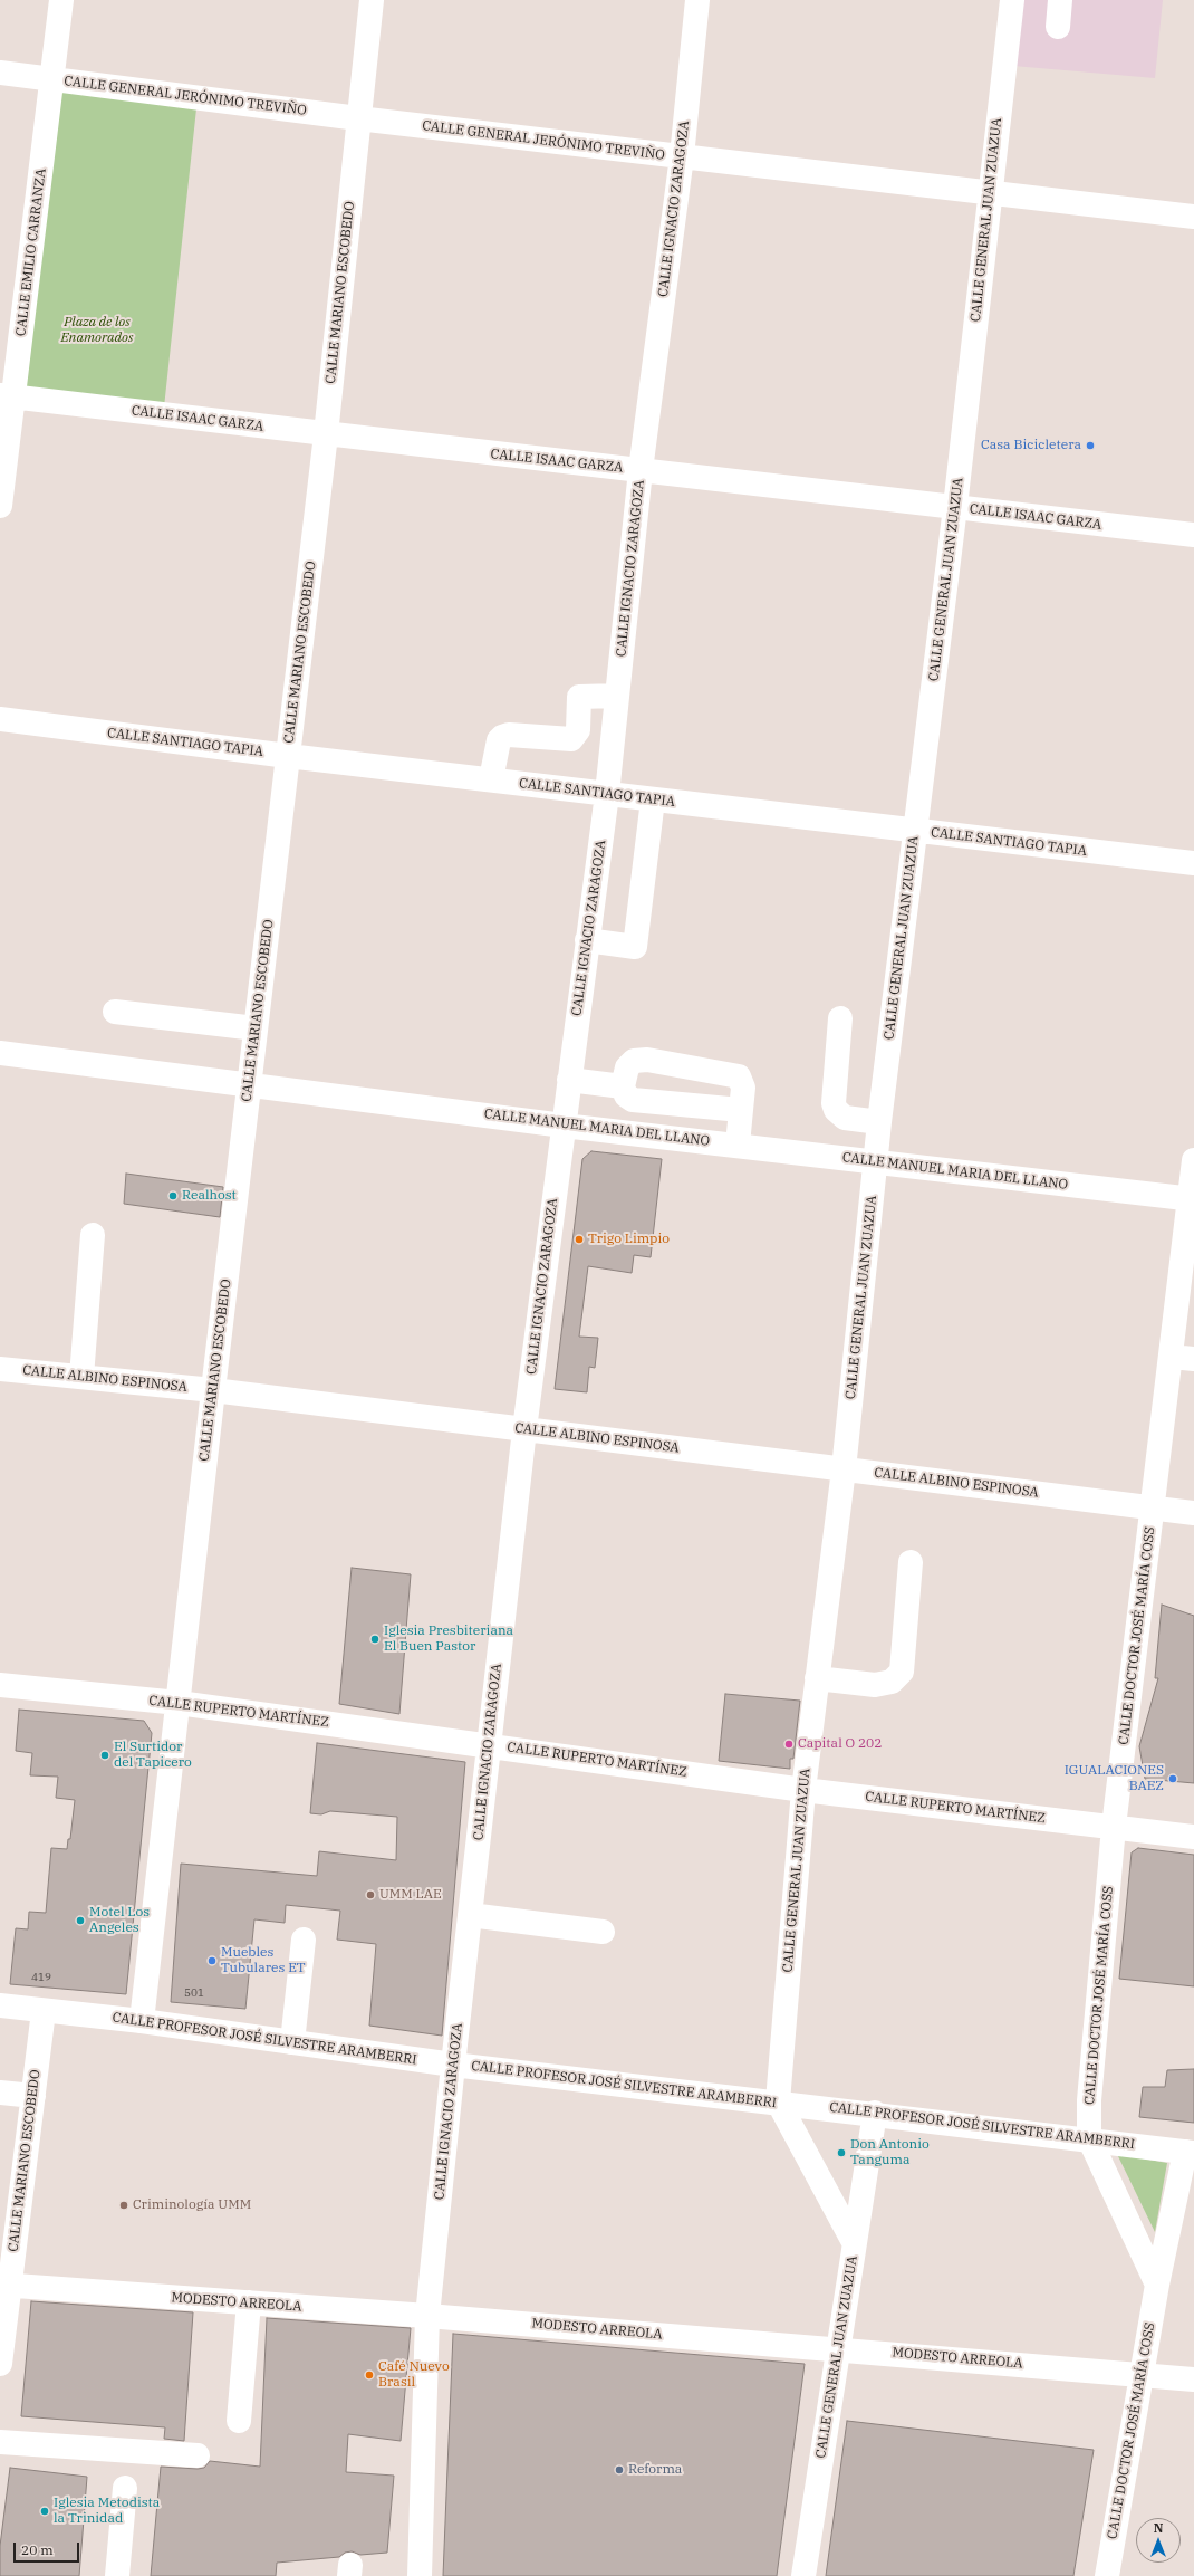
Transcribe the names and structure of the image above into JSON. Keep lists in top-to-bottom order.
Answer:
{
  "streets": {
    "street": [
      "CALLE GENERAL JERÓNIMO TREVIÑO",
      "CALLE IGNACIO ZARAGOZA",
      "CALLE GENERAL JUAN ZUAZUA",
      "CALLE EMILIO CARRANZA",
      "CALLE MARIANO ESCOBEDO",
      "CALLE ISAAC GARZA",
      "CALLE SANTIAGO TAPIA",
      "CALLE MANUEL MARIA DEL LLANO",
      "CALLE ALBINO ESPINOSA",
      "CALLE DOCTOR JOSÉ MARÍA COSS",
      "CALLE RUPERTO MARTÍNEZ",
      "CALLE PROFESOR JOSÉ SILVESTRE ARAMBERRI",
      "MODESTO ARREOLA"
    ]
  },
  "crossings": [
    ["CALLE GENERAL JERÓNIMO TREVIÑO", "CALLE IGNACIO ZARAGOZA"],
    ["CALLE GENERAL JERÓNIMO TREVIÑO", "CALLE GENERAL JUAN ZUAZUA"],
    ["CALLE GENERAL JERÓNIMO TREVIÑO", "CALLE EMILIO CARRANZA"],
    ["CALLE GENERAL JERÓNIMO TREVIÑO", "CALLE MARIANO ESCOBEDO"],
    ["CALLE IGNACIO ZARAGOZA", "CALLE ISAAC GARZA"],
    ["CALLE IGNACIO ZARAGOZA", "CALLE SANTIAGO TAPIA"],
    ["CALLE IGNACIO ZARAGOZA", "CALLE MANUEL MARIA DEL LLANO"],
    ["CALLE IGNACIO ZARAGOZA", "CALLE ALBINO ESPINOSA"],
    ["CALLE IGNACIO ZARAGOZA", "CALLE RUPERTO MARTÍNEZ"],
    ["CALLE IGNACIO ZARAGOZA", "CALLE PROFESOR JOSÉ SILVESTRE ARAMBERRI"],
    ["CALLE IGNACIO ZARAGOZA", "MODESTO ARREOLA"],
    ["CALLE GENERAL JUAN ZUAZUA", "CALLE ISAAC GARZA"],
    ["CALLE GENERAL JUAN ZUAZUA", "CALLE SANTIAGO TAPIA"],
    ["CALLE GENERAL JUAN ZUAZUA", "CALLE MANUEL MARIA DEL LLANO"],
    ["CALLE GENERAL JUAN ZUAZUA", "CALLE ALBINO ESPINOSA"],
    ["CALLE GENERAL JUAN ZUAZUA", "CALLE RUPERTO MARTÍNEZ"],
    ["CALLE GENERAL JUAN ZUAZUA", "CALLE PROFESOR JOSÉ SILVESTRE ARAMBERRI"],
    ["CALLE GENERAL JUAN ZUAZUA", "MODESTO ARREOLA"],
    ["CALLE EMILIO CARRANZA", "CALLE ISAAC GARZA"],
    ["CALLE MARIANO ESCOBEDO", "CALLE ISAAC GARZA"],
    ["CALLE MARIANO ESCOBEDO", "CALLE SANTIAGO TAPIA"],
    ["CALLE MARIANO ESCOBEDO", "CALLE MANUEL MARIA DEL LLANO"],
    ["CALLE MARIANO ESCOBEDO", "CALLE ALBINO ESPINOSA"],
    ["CALLE MARIANO ESCOBEDO", "CALLE RUPERTO MARTÍNEZ"],
    ["CALLE MARIANO ESCOBEDO", "CALLE PROFESOR JOSÉ SILVESTRE ARAMBERRI"],
    ["CALLE MARIANO ESCOBEDO", "MODESTO ARREOLA"],
    ["CALLE MANUEL MARIA DEL LLANO", "CALLE DOCTOR JOSÉ MARÍA COSS"],
    ["CALLE ALBINO ESPINOSA", "CALLE DOCTOR JOSÉ MARÍA COSS"],
    ["CALLE DOCTOR JOSÉ MARÍA COSS", "CALLE RUPERTO MARTÍNEZ"],
    ["CALLE DOCTOR JOSÉ MARÍA COSS", "CALLE PROFESOR JOSÉ SILVESTRE ARAMBERRI"],
    ["CALLE DOCTOR JOSÉ MARÍA COSS", "MODESTO ARREOLA"]
  ],
  "parks": ["Plaza de los Enamorados"],
  "places": [
    "Casa Bicicletera",
    "Realhost",
    "Trigo Limpio",
    "Iglesia Presbiteriana El Buen Pastor",
    "Capital O 202",
    "El Surtidor del Tapicero",
    "IGUALACIONES BAEZ",
    "UMM LAE",
    "Motel Los Angeles",
    "Muebles Tubulares ET",
    "Don Antonio Tanguma",
    "Criminología UMM",
    "Café Nuevo Brasil",
    "Reforma",
    "Iglesia Metodista la Trinidad"
  ],
  "house_numbers": ["419", "501"],
  "scale_bar": "20 m",
  "north": "top"
}
